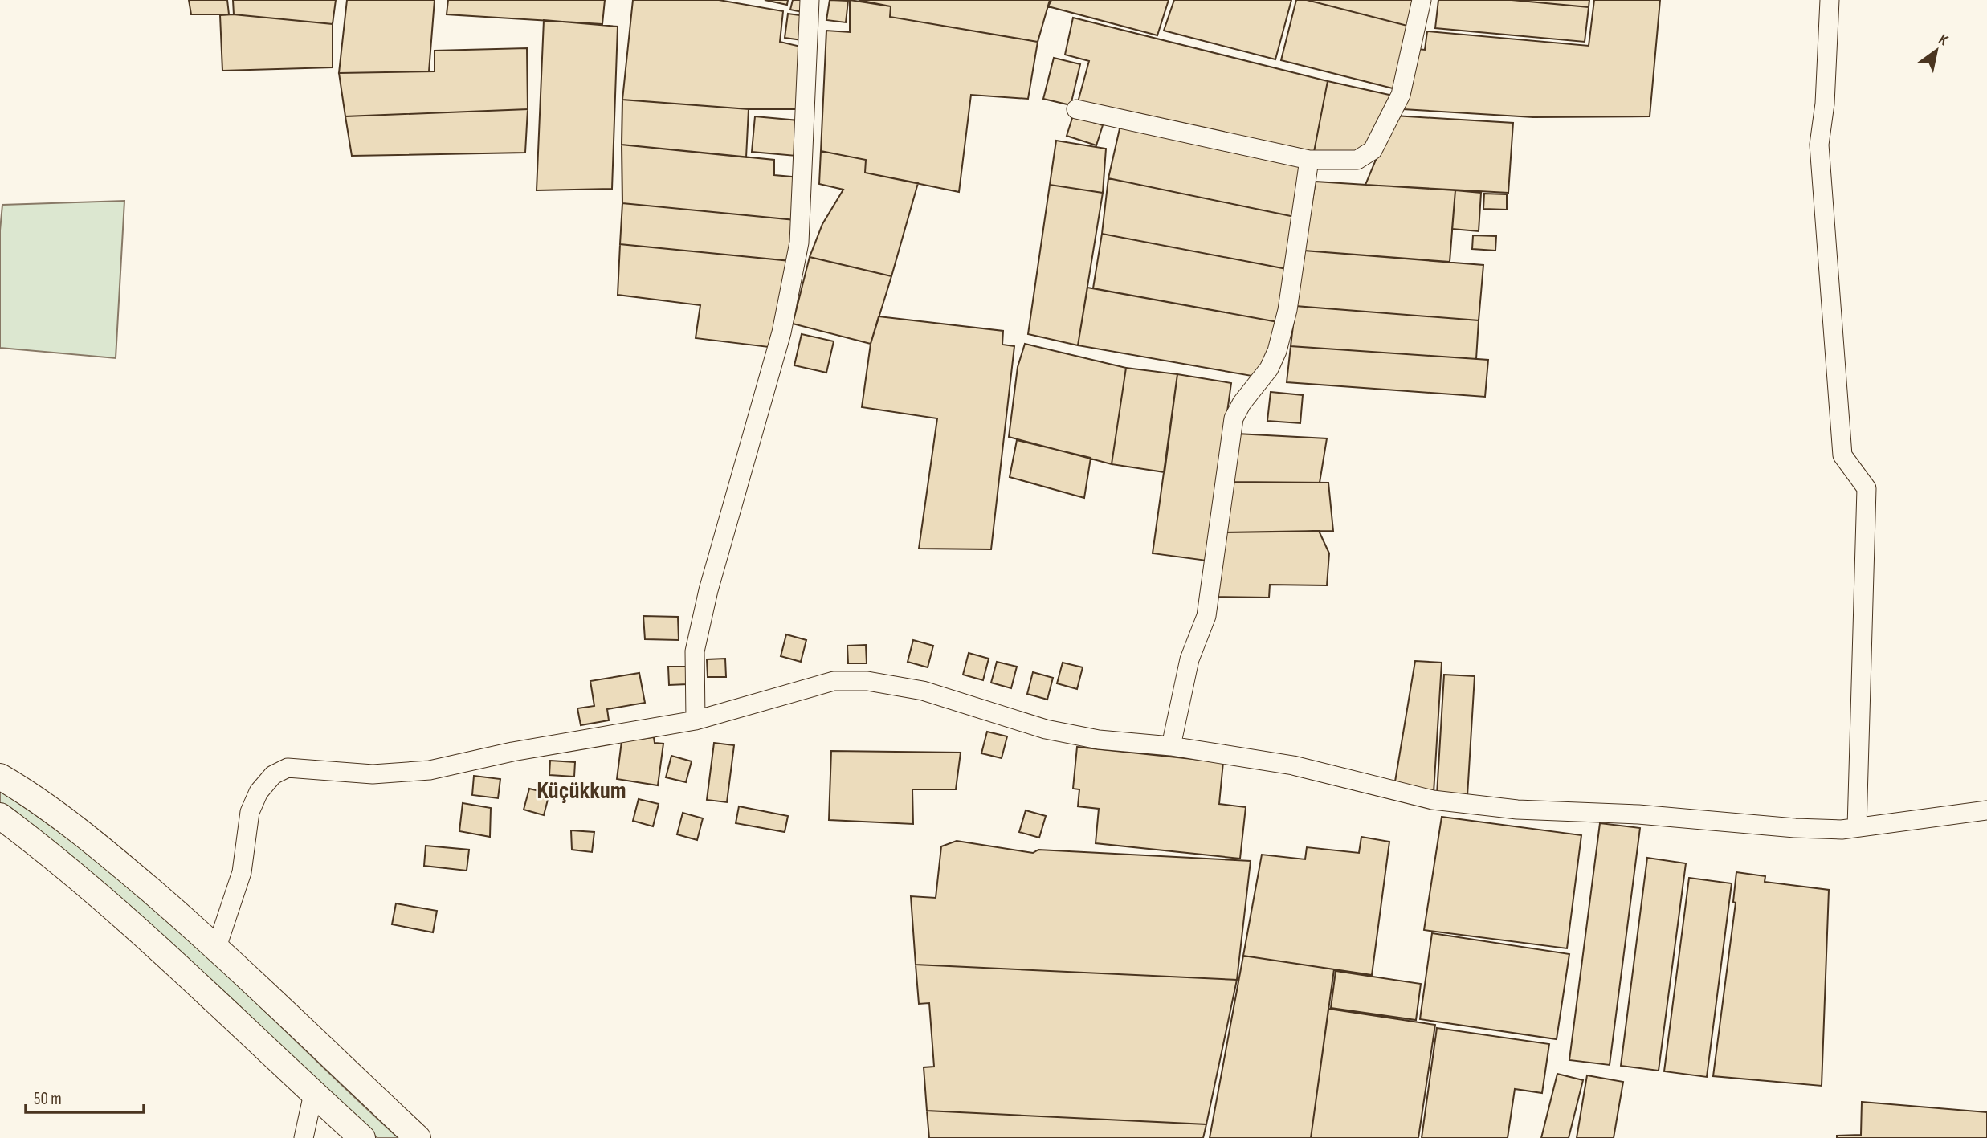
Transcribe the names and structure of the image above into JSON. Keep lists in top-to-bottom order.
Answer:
{
  "districts": ["Küçükkum"],
  "scale_bar": "50 m",
  "north": "top right"
}
